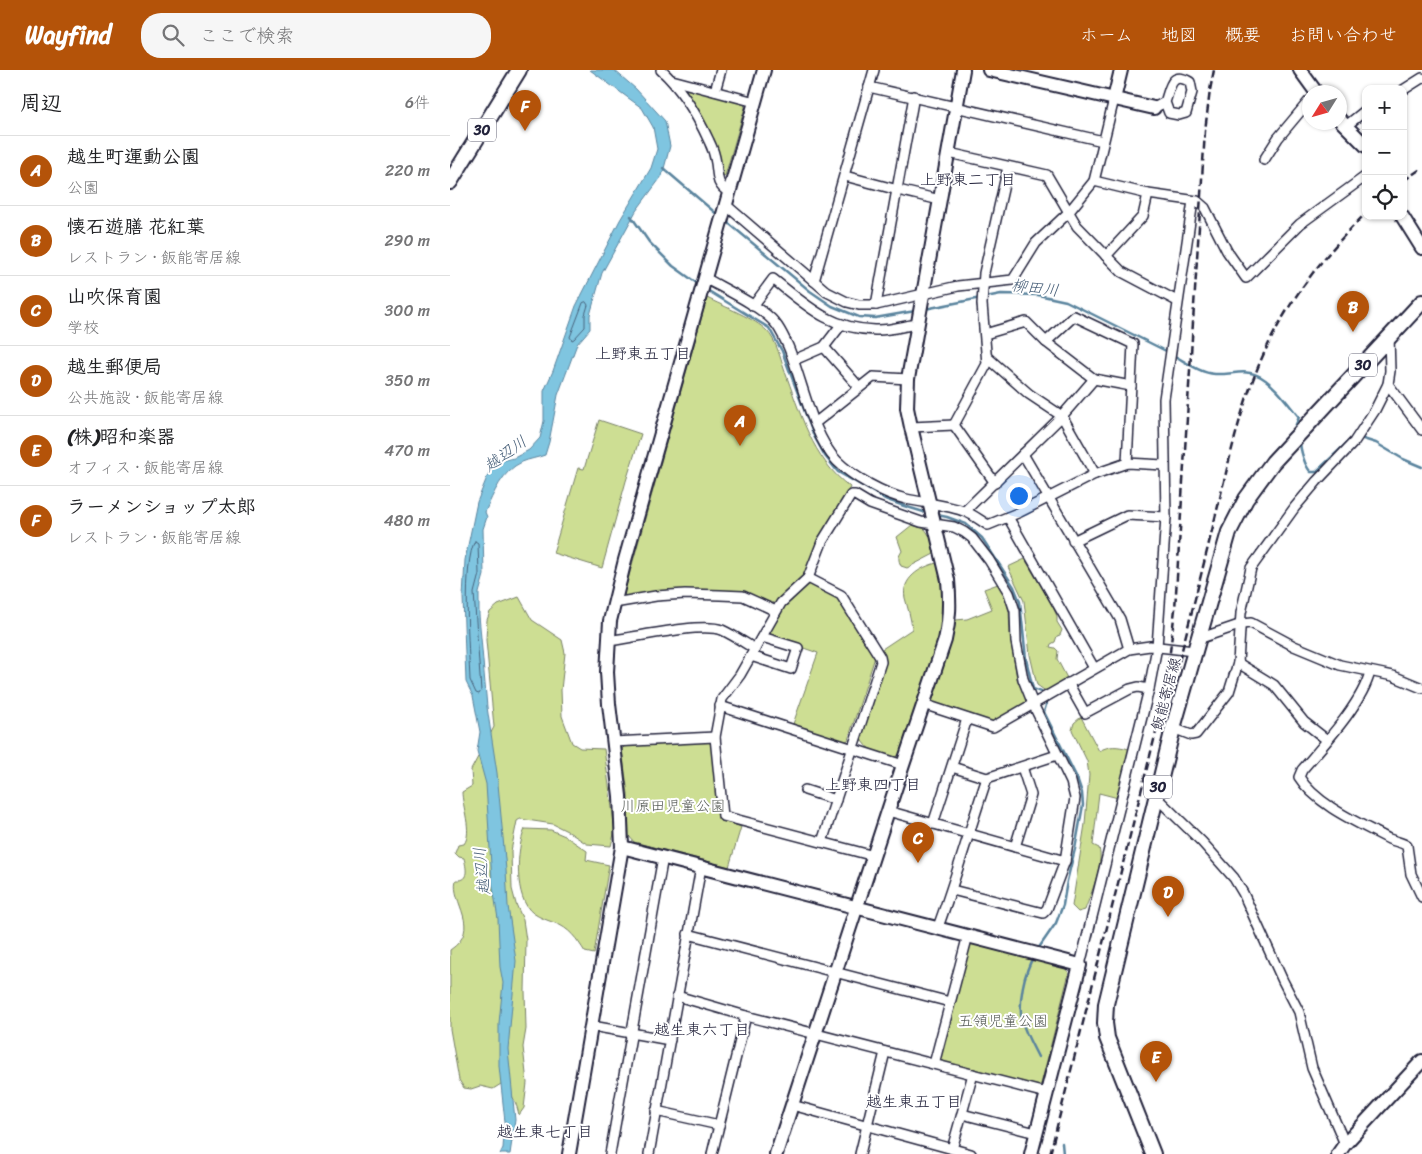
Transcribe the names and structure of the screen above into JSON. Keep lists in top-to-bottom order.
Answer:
{
  "streets": {
    "main road": ["30", "飯能寄居線"]
  },
  "districts": [
    "上野東二丁目",
    "上野東五丁目",
    "上野東四丁目",
    "越生東六丁目",
    "越生東五丁目",
    "越生東七丁目"
  ],
  "water": ["柳田川", "越辺川"],
  "parks": ["川原田児童公園", "五領児童公園"],
  "north": "bottom left",
  "page": {
    "header": "Wayfind",
    "search": "ここで検索",
    "nav": [
      "ホーム",
      "地図",
      "概要",
      "お問い合わせ"
    ],
    "heading": ["周辺", "6件"],
    "map_buttons": ["+", "−"],
    "pins": [
      "F",
      "B",
      "A",
      "C",
      "D",
      "E"
    ],
    "list": [
      {
        "mark": "A",
        "name": "越生町運動公園",
        "note": "公園",
        "value": "220 m"
      },
      {
        "mark": "B",
        "name": "懐石遊膳 花紅葉",
        "note": "レストラン · 飯能寄居線",
        "value": "290 m"
      },
      {
        "mark": "C",
        "name": "山吹保育園",
        "note": "学校",
        "value": "300 m"
      },
      {
        "mark": "D",
        "name": "越生郵便局",
        "note": "公共施設 · 飯能寄居線",
        "value": "350 m"
      },
      {
        "mark": "E",
        "name": "(株)昭和楽器",
        "note": "オフィス · 飯能寄居線",
        "value": "470 m"
      },
      {
        "mark": "F",
        "name": "ラーメンショップ太郎",
        "note": "レストラン · 飯能寄居線",
        "value": "480 m"
      }
    ]
  }
}
